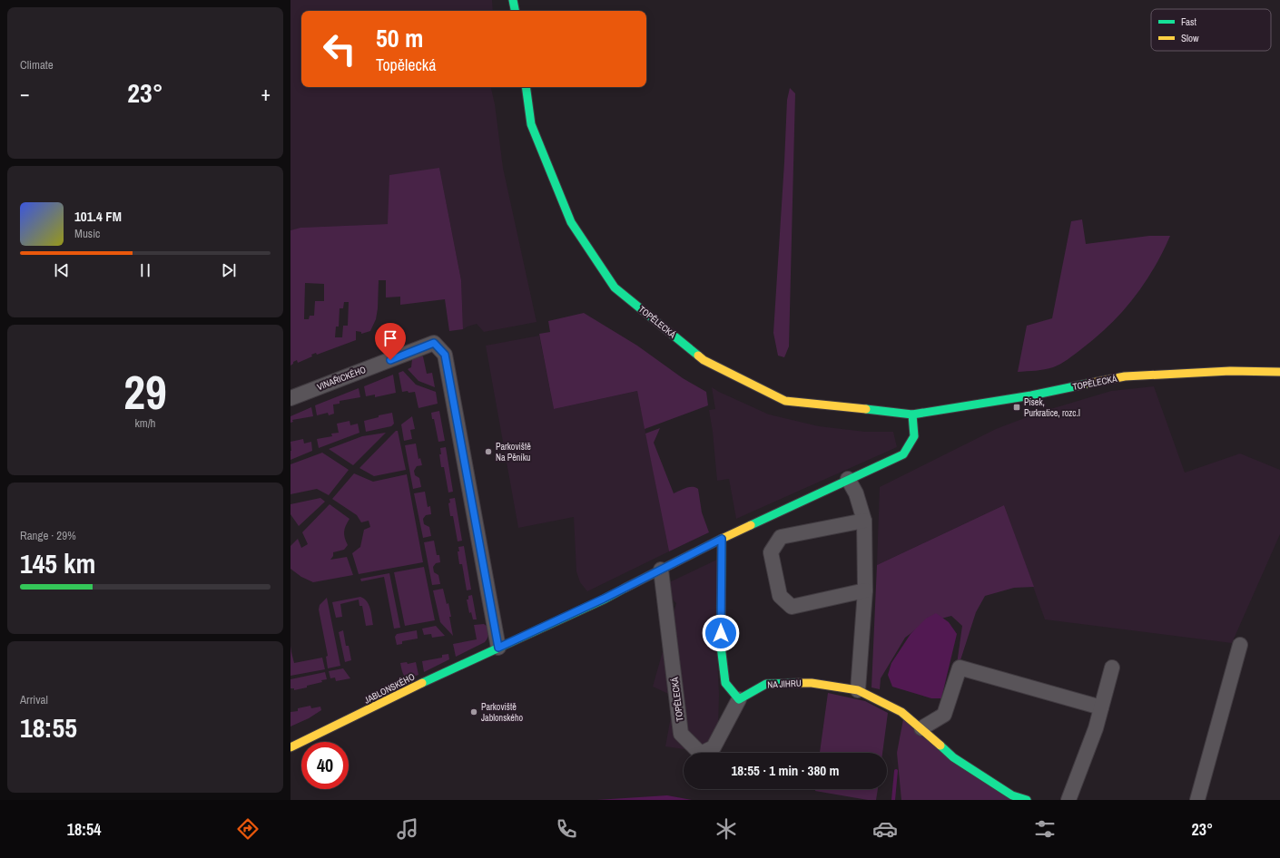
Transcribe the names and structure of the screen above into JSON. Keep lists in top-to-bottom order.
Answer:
{
  "streets": {
    "street": [
      "TOPĚLECKÁ",
      "VINAŘICKÉHO",
      "NA JIHRU",
      "JABLONSKÉHO"
    ]
  },
  "crossings": [
    ["TOPĚLECKÁ", "NA JIHRU"],
    ["VINAŘICKÉHO", "JABLONSKÉHO"]
  ],
  "places": {
    "transit": ["Písek, Purkratice, rozc.I"],
    "other": ["Parkoviště Na Pěníku", "Parkoviště Jablonského"]
  },
  "legend": ["Fast", "Slow"],
  "page": {
    "tile": [
      "Climate",
      ["29", "km/h"],
      ["Range · 29%", "145 km"],
      ["Arrival", "18:55"]
    ],
    "turn": ["50 m", "Topělecká"],
    "heat": ["−", "23°", "+"],
    "song": ["101.4 FM", "Music"],
    "limit": "40",
    "trip": "18:55 · 1 min · 380 m",
    "tabs": ["18:54", "23°"]
  }
}
